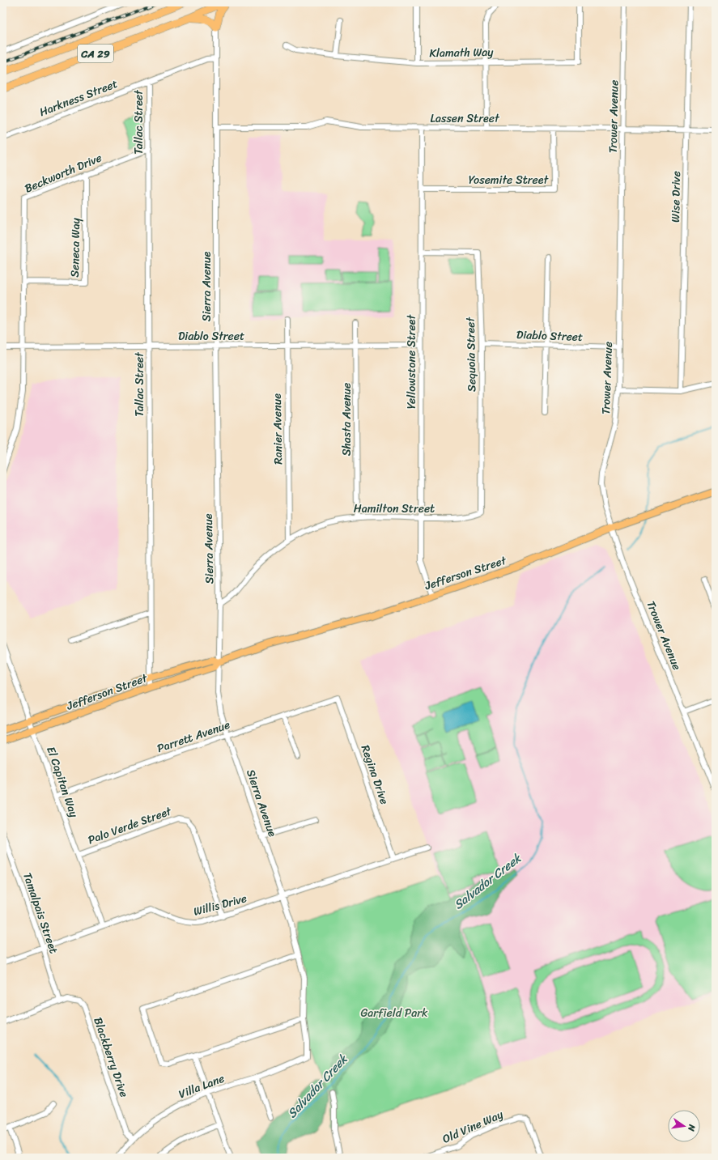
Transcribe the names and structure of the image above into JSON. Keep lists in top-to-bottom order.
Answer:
{
  "streets": {
    "highway": ["CA 29"],
    "main road": ["Jefferson Street"],
    "street": [
      "Klamath Way",
      "Harkness Street",
      "Trower Avenue",
      "Lassen Street",
      "Tallac Street",
      "Beckworth Drive",
      "Yosemite Street",
      "Wise Drive",
      "Seneca Way",
      "Sierra Avenue",
      "Diablo Street",
      "Sequoia Street",
      "Yellowstone Street",
      "Shasta Avenue",
      "Ranier Avenue",
      "Hamilton Street",
      "Parrett Avenue",
      "Regina Drive",
      "El Capitan Way",
      "Palo Verde Street",
      "Willis Drive",
      "Tamalpais Street",
      "Blackberry Drive",
      "Villa Lane",
      "Old Vine Way"
    ]
  },
  "crossings": [
    ["Harkness Street", "Tallac Street"],
    ["Harkness Street", "Sierra Avenue"],
    ["Trower Avenue", "Lassen Street"],
    ["Trower Avenue", "Diablo Street"],
    ["Trower Avenue", "Jefferson Street"],
    ["Lassen Street", "Yosemite Street"],
    ["Lassen Street", "Wise Drive"],
    ["Lassen Street", "Sierra Avenue"],
    ["Lassen Street", "Yellowstone Street"],
    ["Tallac Street", "Beckworth Drive"],
    ["Tallac Street", "Diablo Street"],
    ["Tallac Street", "Jefferson Street"],
    ["Beckworth Drive", "Seneca Way"],
    ["Beckworth Drive", "Diablo Street"],
    ["Yosemite Street", "Yellowstone Street"],
    ["Sierra Avenue", "Diablo Street"],
    ["Sierra Avenue", "Hamilton Street"],
    ["Sierra Avenue", "Jefferson Street"],
    ["Sierra Avenue", "Parrett Avenue"],
    ["Sierra Avenue", "Willis Drive"],
    ["Sierra Avenue", "Villa Lane"],
    ["Diablo Street", "Sequoia Street"],
    ["Diablo Street", "Yellowstone Street"],
    ["Diablo Street", "Shasta Avenue"],
    ["Diablo Street", "Ranier Avenue"],
    ["Sequoia Street", "Yellowstone Street"],
    ["Sequoia Street", "Hamilton Street"],
    ["Yellowstone Street", "Hamilton Street"],
    ["Yellowstone Street", "Jefferson Street"],
    ["Shasta Avenue", "Hamilton Street"],
    ["Ranier Avenue", "Hamilton Street"],
    ["Jefferson Street", "El Capitan Way"],
    ["Parrett Avenue", "Regina Drive"],
    ["Parrett Avenue", "El Capitan Way"],
    ["Regina Drive", "Willis Drive"],
    ["El Capitan Way", "Palo Verde Street"],
    ["El Capitan Way", "Willis Drive"],
    ["Palo Verde Street", "Willis Drive"],
    ["Willis Drive", "Tamalpais Street"],
    ["Tamalpais Street", "Blackberry Drive"],
    ["Blackberry Drive", "Villa Lane"]
  ],
  "water": ["Salvador Creek"],
  "parks": ["Garfield Park"],
  "north": "right"
}
